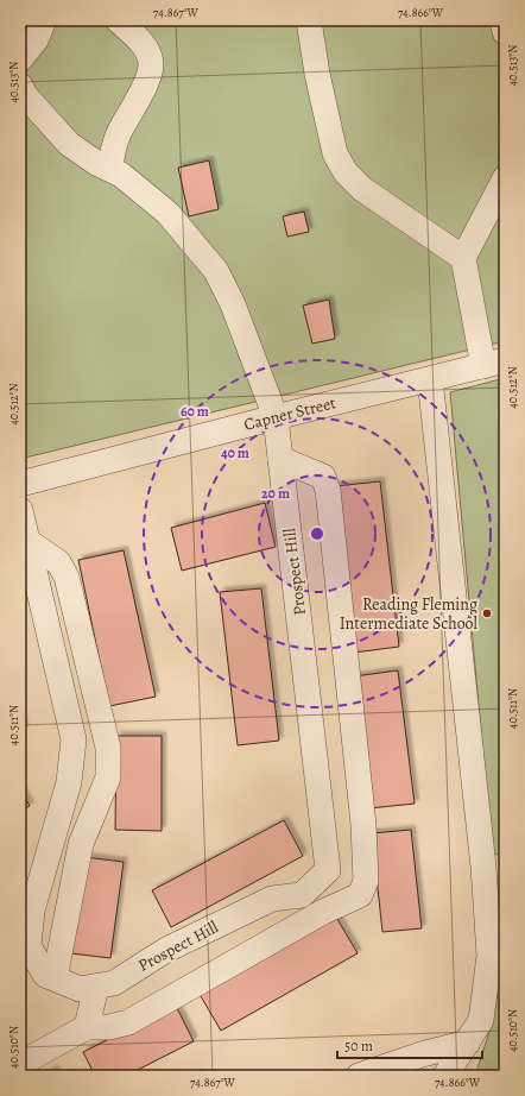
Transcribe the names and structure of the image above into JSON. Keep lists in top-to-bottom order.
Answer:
{
  "streets": {
    "street": ["Capner Street", "Prospect Hill"]
  },
  "crossings": [
    ["Capner Street", "Prospect Hill"]
  ],
  "places": ["Reading Fleming Intermediate School"],
  "scale_bar": "50 m",
  "coordinates": [
    "74.867°W",
    "74.866°W",
    "40.513°N",
    "40.512°N",
    "40.511°N",
    "40.510°N"
  ],
  "rings": ["60 m", "40 m", "20 m"]
}
